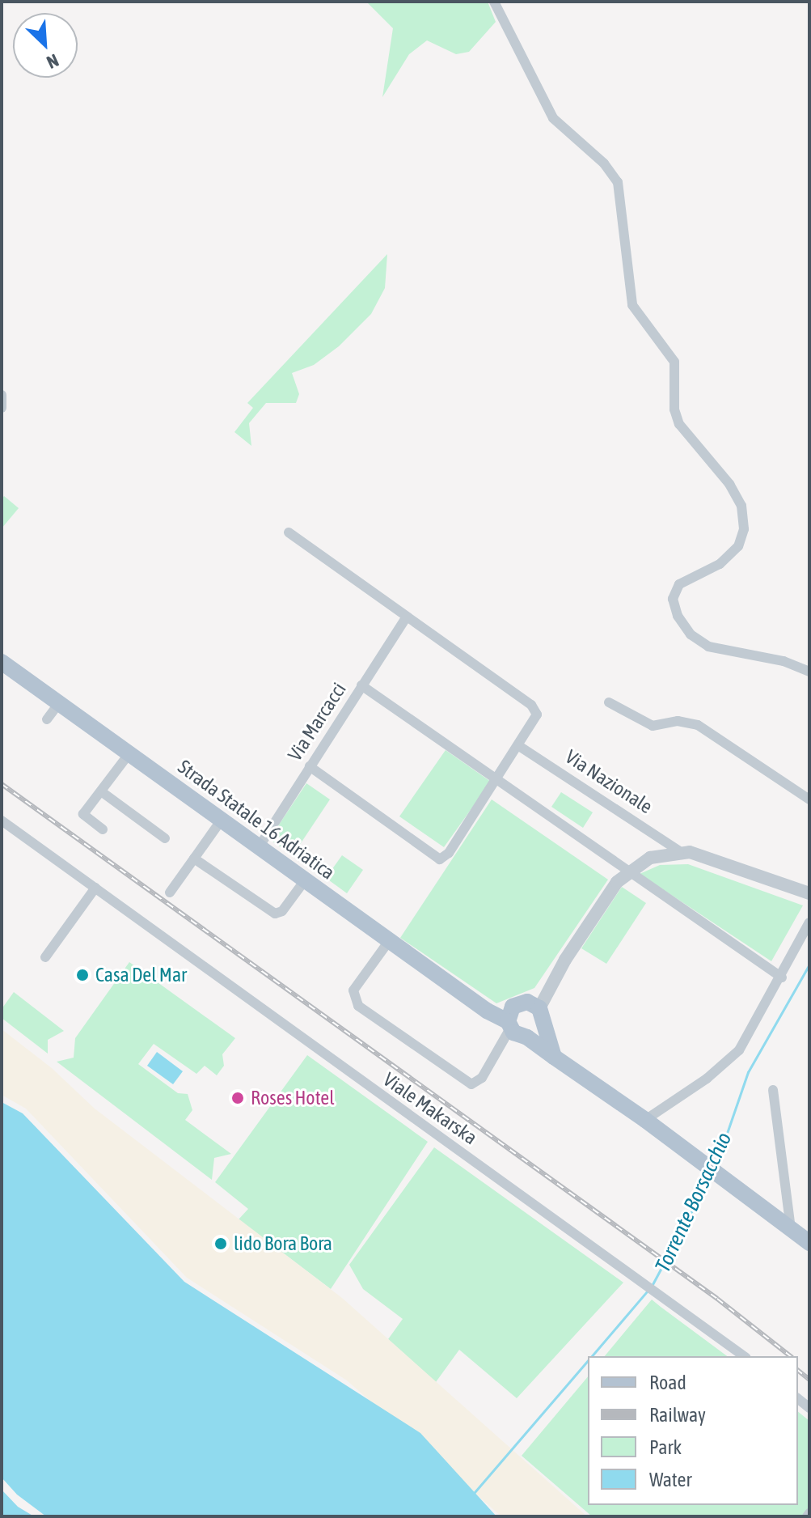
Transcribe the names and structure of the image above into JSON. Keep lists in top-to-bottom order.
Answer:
{
  "streets": {
    "main road": ["Strada Statale 16 Adriatica"],
    "street": ["Via Marcacci", "Via Nazionale", "Viale Makarska"]
  },
  "crossings": [
    ["Via Marcacci", "Strada Statale 16 Adriatica"]
  ],
  "water": ["Torrente Borsacchio"],
  "places": ["Casa Del Mar", "Roses Hotel", "lido Bora Bora"],
  "legend": [
    "Road",
    "Railway",
    "Park",
    "Water"
  ],
  "north": "bottom right"
}
